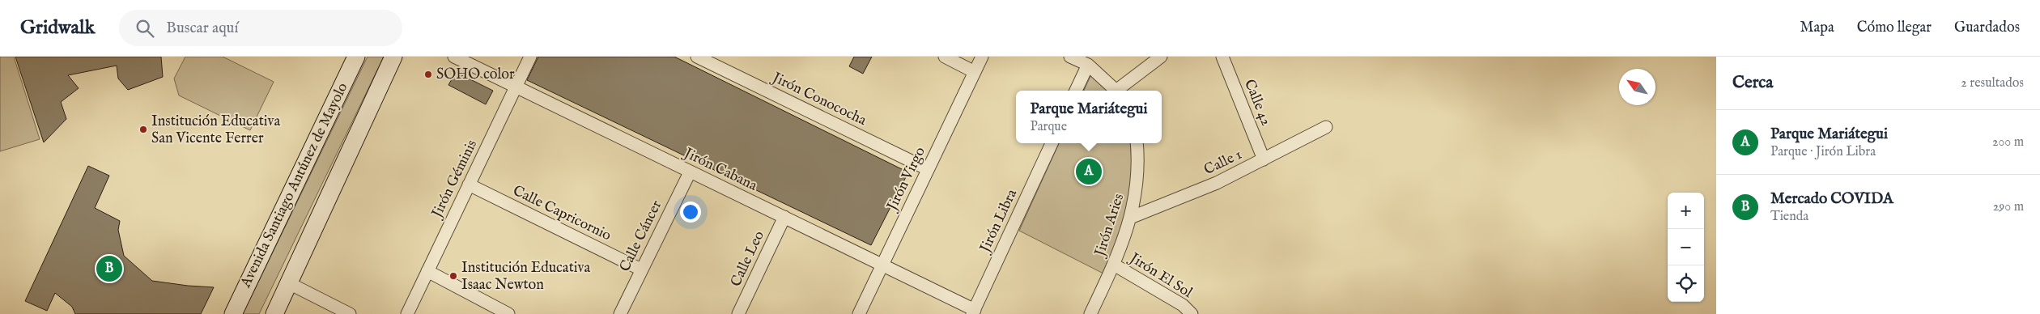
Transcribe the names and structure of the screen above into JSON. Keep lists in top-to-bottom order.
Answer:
{
  "streets": {
    "main road": ["Avenida Santiago Antúnez de Mayolo"],
    "street": [
      "Jirón Conococha",
      "Calle 42",
      "Calle 1",
      "Jirón Cabana",
      "Jirón Géminis",
      "Jirón Virgo",
      "Calle Capricornio",
      "Jirón Libra",
      "Jirón Aries",
      "Calle Cáncer",
      "Calle Leo",
      "Jirón El Sol"
    ]
  },
  "crossings": [
    ["Jirón Conococha", "Jirón Virgo"],
    ["Calle 42", "Calle 1"],
    ["Calle 1", "Jirón Aries"],
    ["Jirón Cabana", "Jirón Géminis"],
    ["Jirón Cabana", "Jirón Virgo"],
    ["Jirón Cabana", "Jirón Libra"],
    ["Jirón Cabana", "Calle Cáncer"],
    ["Jirón Cabana", "Calle Leo"],
    ["Jirón Géminis", "Calle Capricornio"],
    ["Calle Capricornio", "Calle Cáncer"],
    ["Jirón Aries", "Jirón El Sol"]
  ],
  "places": ["SOHO color", "Institución Educativa San Vicente Ferrer", "Institución Educativa Isaac Newton"],
  "north": "top left",
  "page": {
    "header": "Gridwalk",
    "search": "Buscar aquí",
    "nav": ["Mapa", "Cómo llegar", "Guardados"],
    "heading": ["Cerca", "2 resultados"],
    "popup": ["Parque Mariátegui", "Parque"],
    "list": [
      {
        "mark": "A",
        "name": "Parque Mariátegui",
        "note": "Parque · Jirón Libra",
        "value": "200 m"
      },
      {
        "mark": "B",
        "name": "Mercado COVIDA",
        "note": "Tienda",
        "value": "290 m"
      }
    ],
    "pins": ["A", "B"],
    "map_buttons": ["+", "−"]
  }
}
